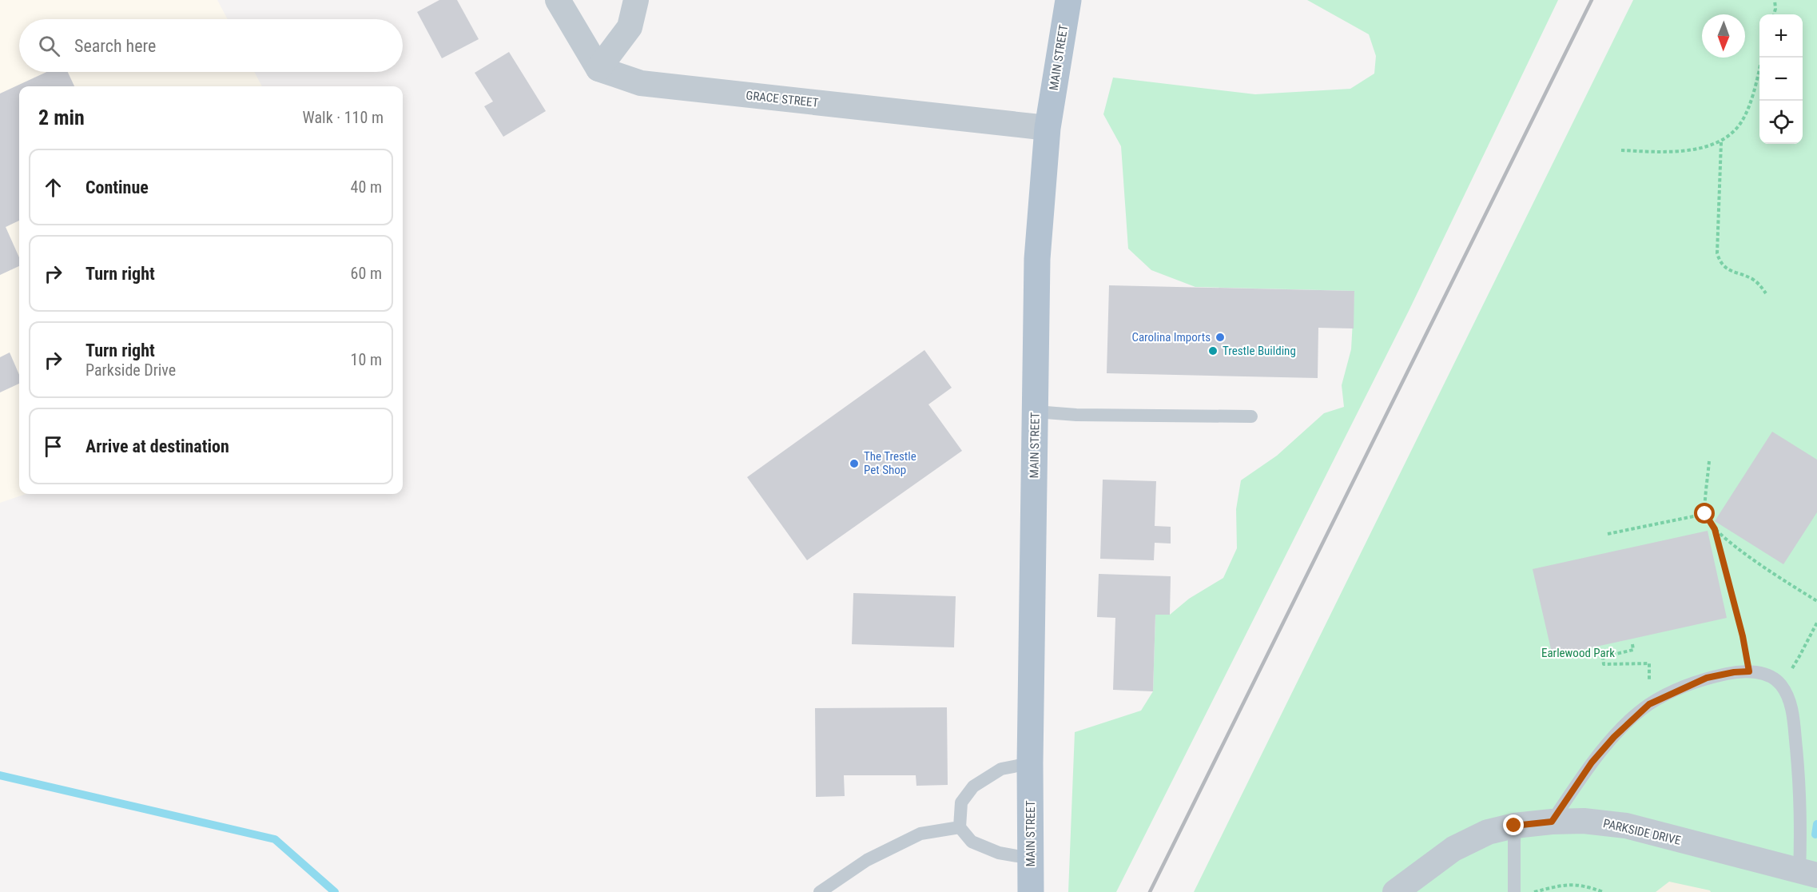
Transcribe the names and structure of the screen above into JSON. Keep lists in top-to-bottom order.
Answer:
{
  "streets": {
    "main road": ["MAIN STREET"],
    "street": ["GRACE STREET", "PARKSIDE DRIVE"]
  },
  "crossings": [
    ["MAIN STREET", "GRACE STREET"]
  ],
  "parks": ["Earlewood Park"],
  "places": ["Carolina Imports", "Trestle Building", "The Trestle Pet Shop"],
  "north": "bottom",
  "page": {
    "map_buttons": ["+", "−"],
    "search": "Search here",
    "heading": ["2 min", "Walk · 110 m"],
    "list": [
      ["Continue", "40 m"],
      ["Turn right", "60 m"],
      ["Turn right", "Parkside Drive", "10 m"],
      "Arrive at destination"
    ]
  }
}
